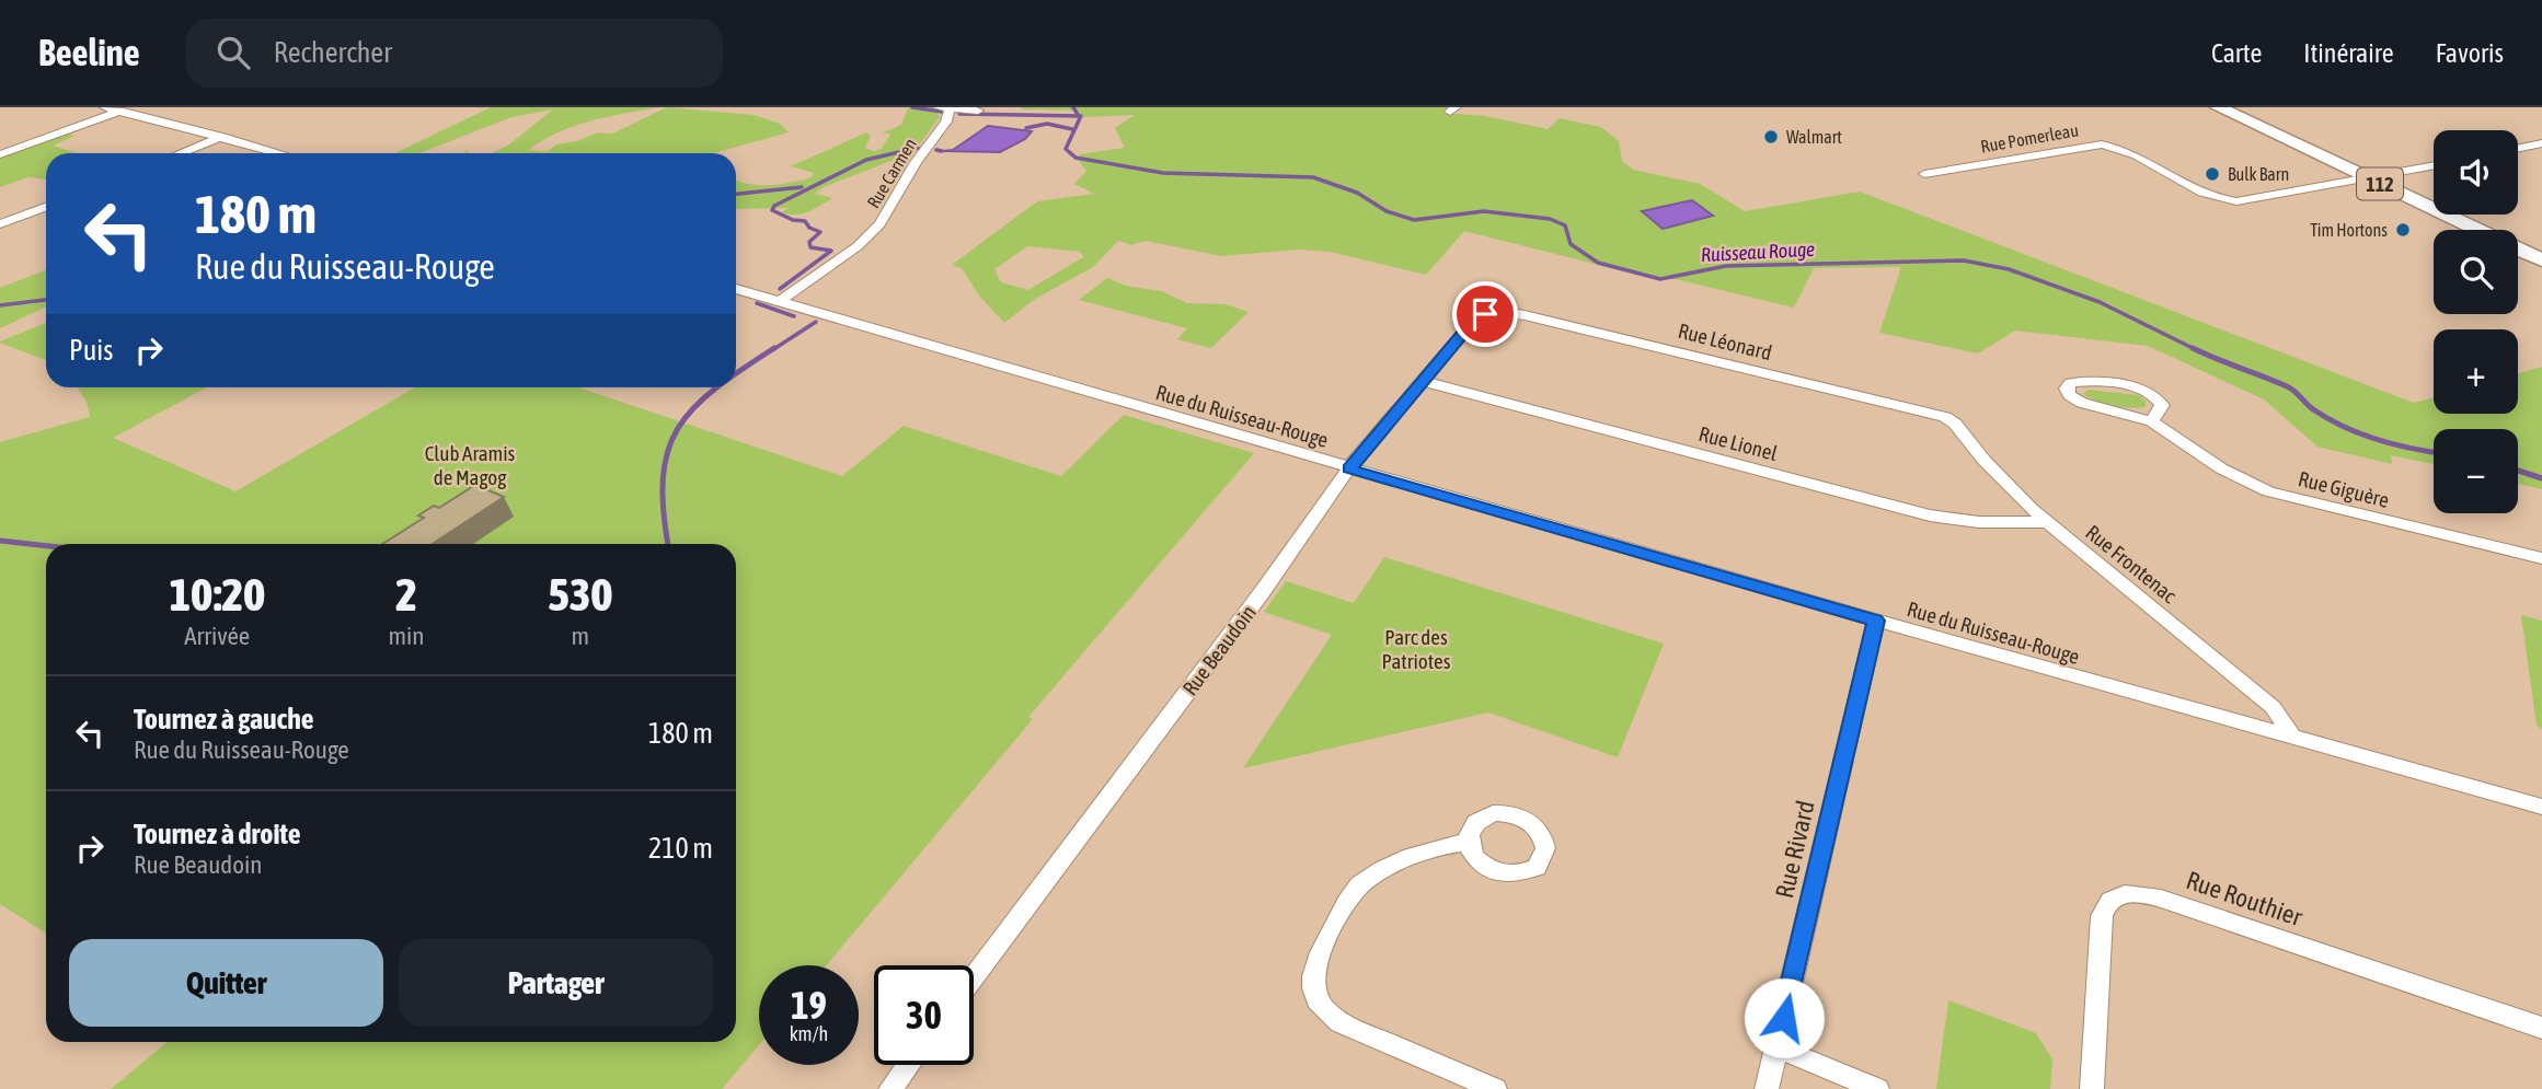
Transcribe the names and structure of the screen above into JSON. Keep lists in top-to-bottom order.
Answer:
{
  "streets": {
    "main road": ["112"],
    "street": [
      "Rue Pomerleau",
      "Rue Carmen",
      "Rue Léonard",
      "Rue du Ruisseau-Rouge",
      "Rue Lionel",
      "Rue Giguère",
      "Rue Frontenac",
      "Rue Beaudoin",
      "Rue Rivard",
      "Rue Routhier"
    ]
  },
  "crossings": [
    ["Rue Pomerleau", "112"],
    ["Rue Carmen", "Rue du Ruisseau-Rouge"],
    ["Rue Léonard", "Rue Frontenac"],
    ["Rue Léonard", "Rue Beaudoin"],
    ["Rue du Ruisseau-Rouge", "Rue Frontenac"],
    ["Rue du Ruisseau-Rouge", "Rue Beaudoin"],
    ["Rue du Ruisseau-Rouge", "Rue Rivard"],
    ["Rue Lionel", "Rue Frontenac"],
    ["Rue Lionel", "Rue Beaudoin"]
  ],
  "water": ["Ruisseau Rouge"],
  "parks": ["Club Aramis de Magog", "Parc des Patriotes"],
  "places": ["Walmart", "Bulk Barn", "Tim Hortons"],
  "page": {
    "header": "Beeline",
    "search": "Rechercher",
    "nav": ["Carte", "Itinéraire", "Favoris"],
    "map_buttons": ["+", "−"],
    "turn": ["180 m", "Rue du Ruisseau-Rouge"],
    "then": "Puis",
    "eta": [
      "10:20",
      "Arrivée",
      "2",
      "min",
      "530",
      "m"
    ],
    "list": [
      {
        "name": "Tournez à gauche",
        "note": "Rue du Ruisseau-Rouge",
        "value": "180 m"
      },
      {
        "name": "Tournez à droite",
        "note": "Rue Beaudoin",
        "value": "210 m"
      }
    ],
    "buttons": ["Quitter", "Partager"],
    "speed": "19 km/h",
    "limit": "30"
  }
}
